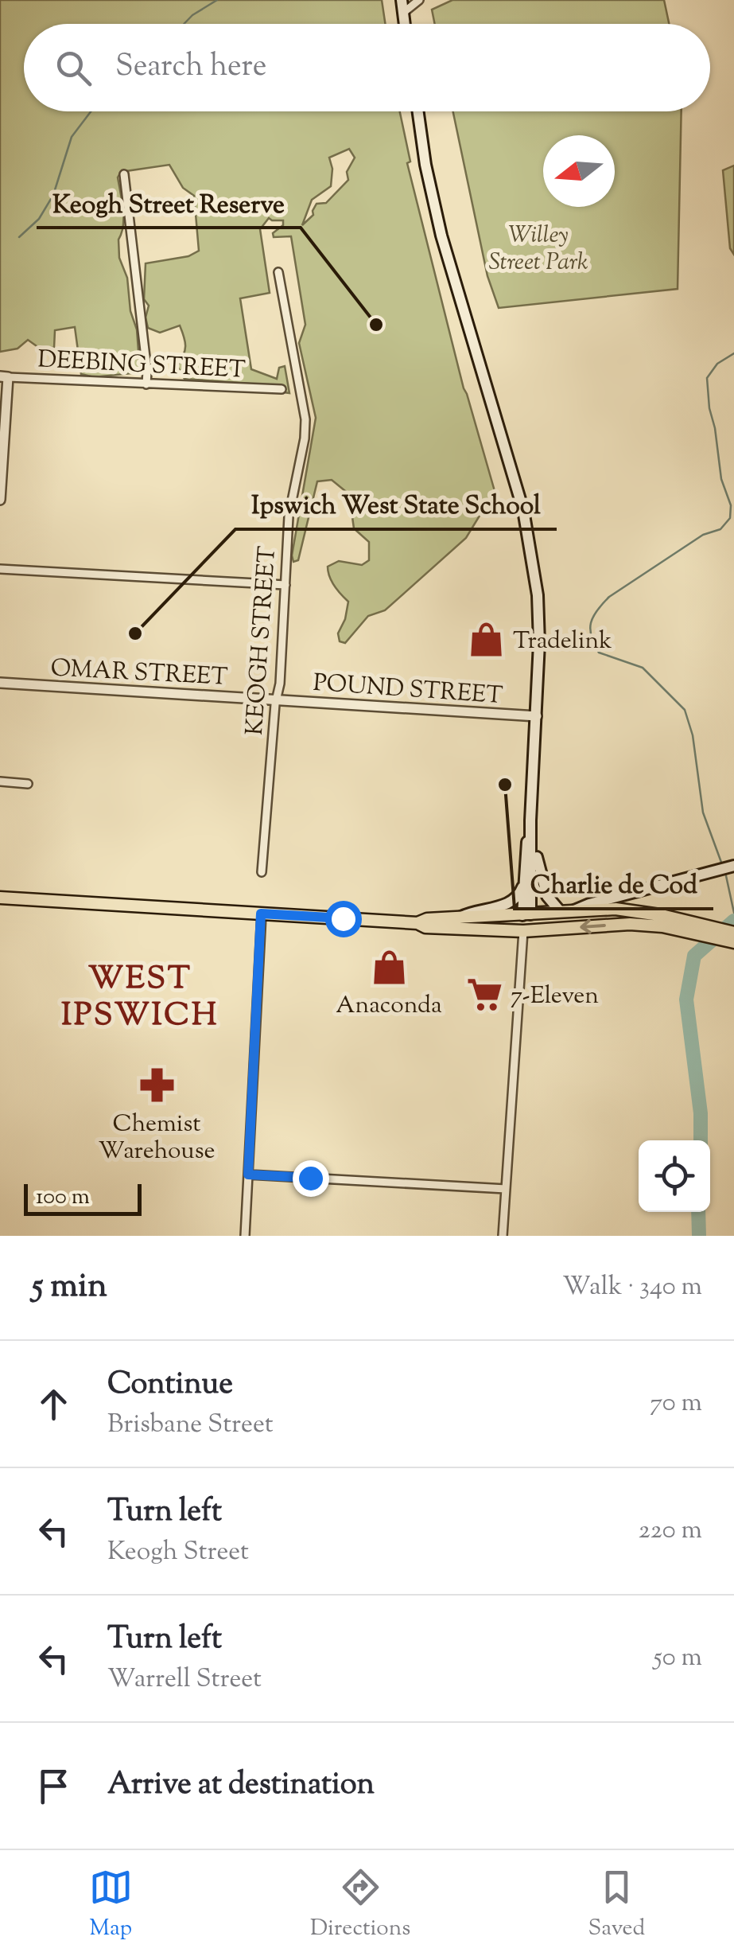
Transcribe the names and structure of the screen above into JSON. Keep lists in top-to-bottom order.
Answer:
{
  "streets": {
    "street": [
      "DEEBING STREET",
      "KEOGH STREET",
      "OMAR STREET",
      "POUND STREET"
    ]
  },
  "crossings": [
    ["KEOGH STREET", "OMAR STREET"],
    ["KEOGH STREET", "POUND STREET"],
    ["OMAR STREET", "POUND STREET"]
  ],
  "districts": ["WEST IPSWICH"],
  "parks": ["Willey Street Park"],
  "places": {
    "other": ["Keogh Street Reserve", "Ipswich West State School", "Charlie de Cod"],
    "shop": ["Tradelink", "Anaconda"],
    "supermarket": ["7-Eleven"],
    "pharmacy": ["Chemist Warehouse"]
  },
  "scale_bar": "100 m",
  "north": "left",
  "page": {
    "search": "Search here",
    "scale": "100 m",
    "heading": ["5 min", "Walk · 340 m"],
    "list": [
      ["Continue", "Brisbane Street", "70 m"],
      ["Turn left", "Keogh Street", "220 m"],
      ["Turn left", "Warrell Street", "50 m"],
      "Arrive at destination"
    ],
    "nav": ["Map", "Directions", "Saved"]
  }
}
